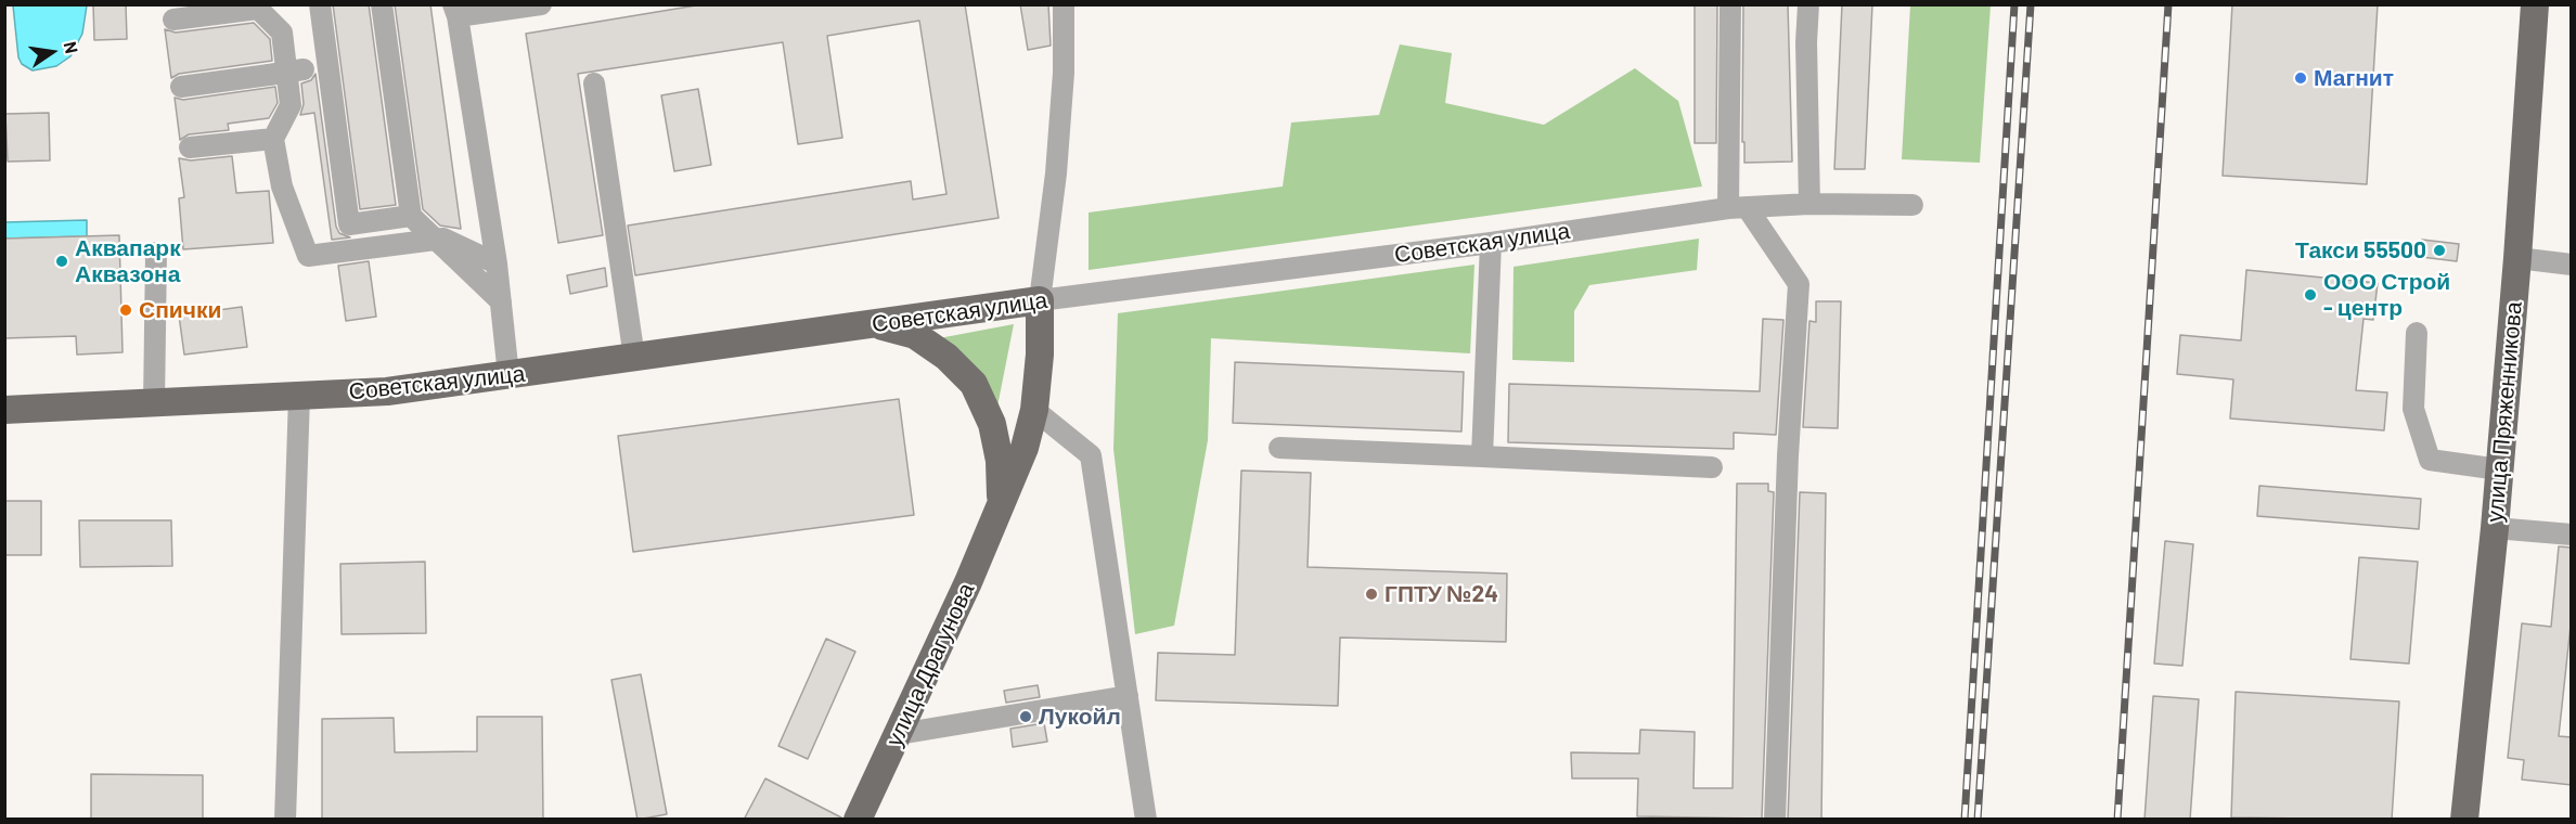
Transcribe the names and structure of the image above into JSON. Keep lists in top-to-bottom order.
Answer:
{
  "streets": {
    "main road": ["Советская улица", "улица Пряженникова", "улица Драгунова"]
  },
  "crossings": [
    ["Советская улица", "улица Драгунова"]
  ],
  "places": [
    "Магнит",
    "Такси 55500",
    "Аквапарк Аквазона",
    "ООО Строй - центр",
    "Спички",
    "ГПТУ №24",
    "Лукойл"
  ],
  "north": "right"
}
